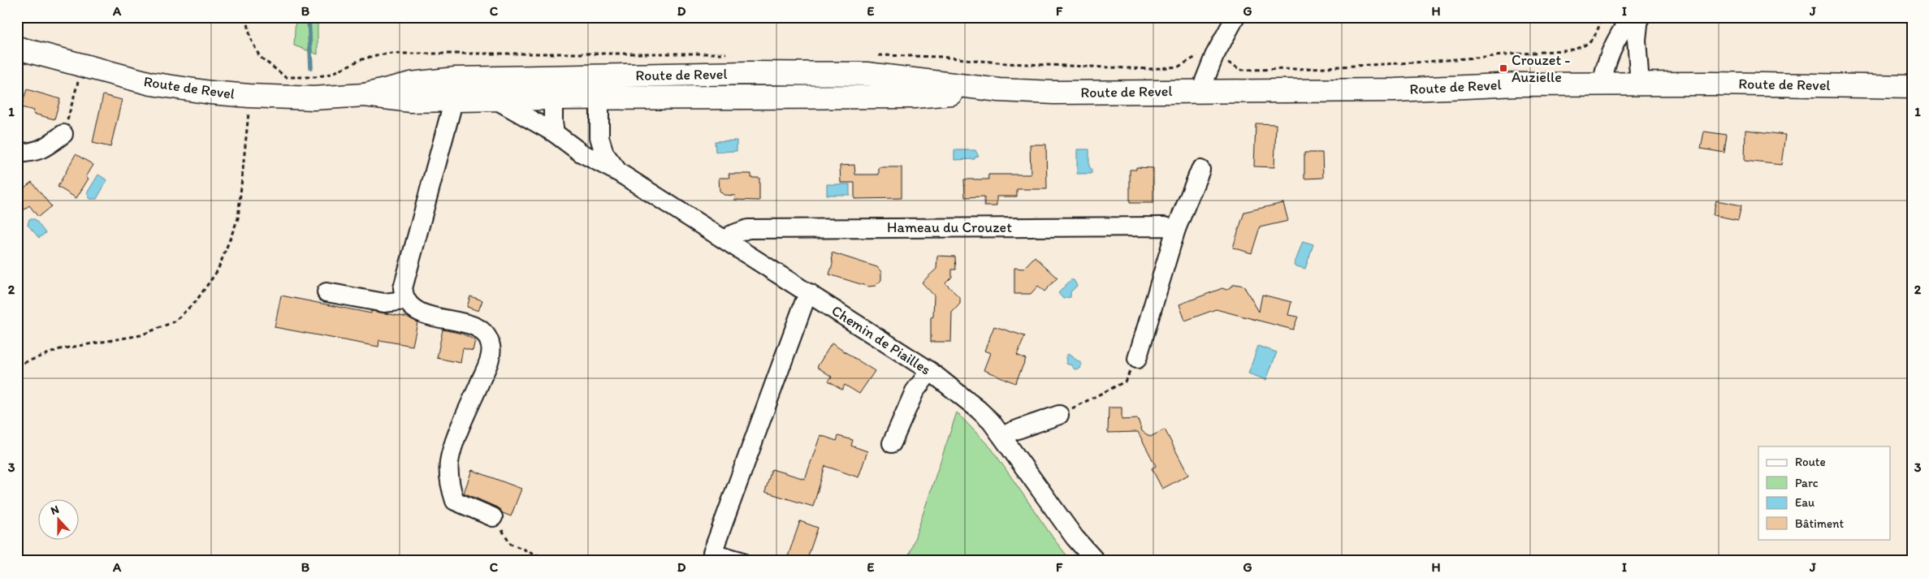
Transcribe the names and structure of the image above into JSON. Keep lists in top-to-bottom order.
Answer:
{
  "streets": {
    "main road": ["Route de Revel"],
    "street": ["Hameau du Crouzet", "Chemin de Piailles"]
  },
  "crossings": [
    ["Route de Revel", "Chemin de Piailles"],
    ["Hameau du Crouzet", "Chemin de Piailles"]
  ],
  "places": {
    "transit": ["Crouzet - Auzielle"]
  },
  "legend": [
    "Route",
    "Parc",
    "Eau",
    "Bâtiment"
  ],
  "north": "top",
  "grid": {
    "columns": [
      "A",
      "B",
      "C",
      "D",
      "E",
      "F",
      "G",
      "H",
      "I",
      "J"
    ],
    "rows": ["1", "2", "3"]
  }
}
